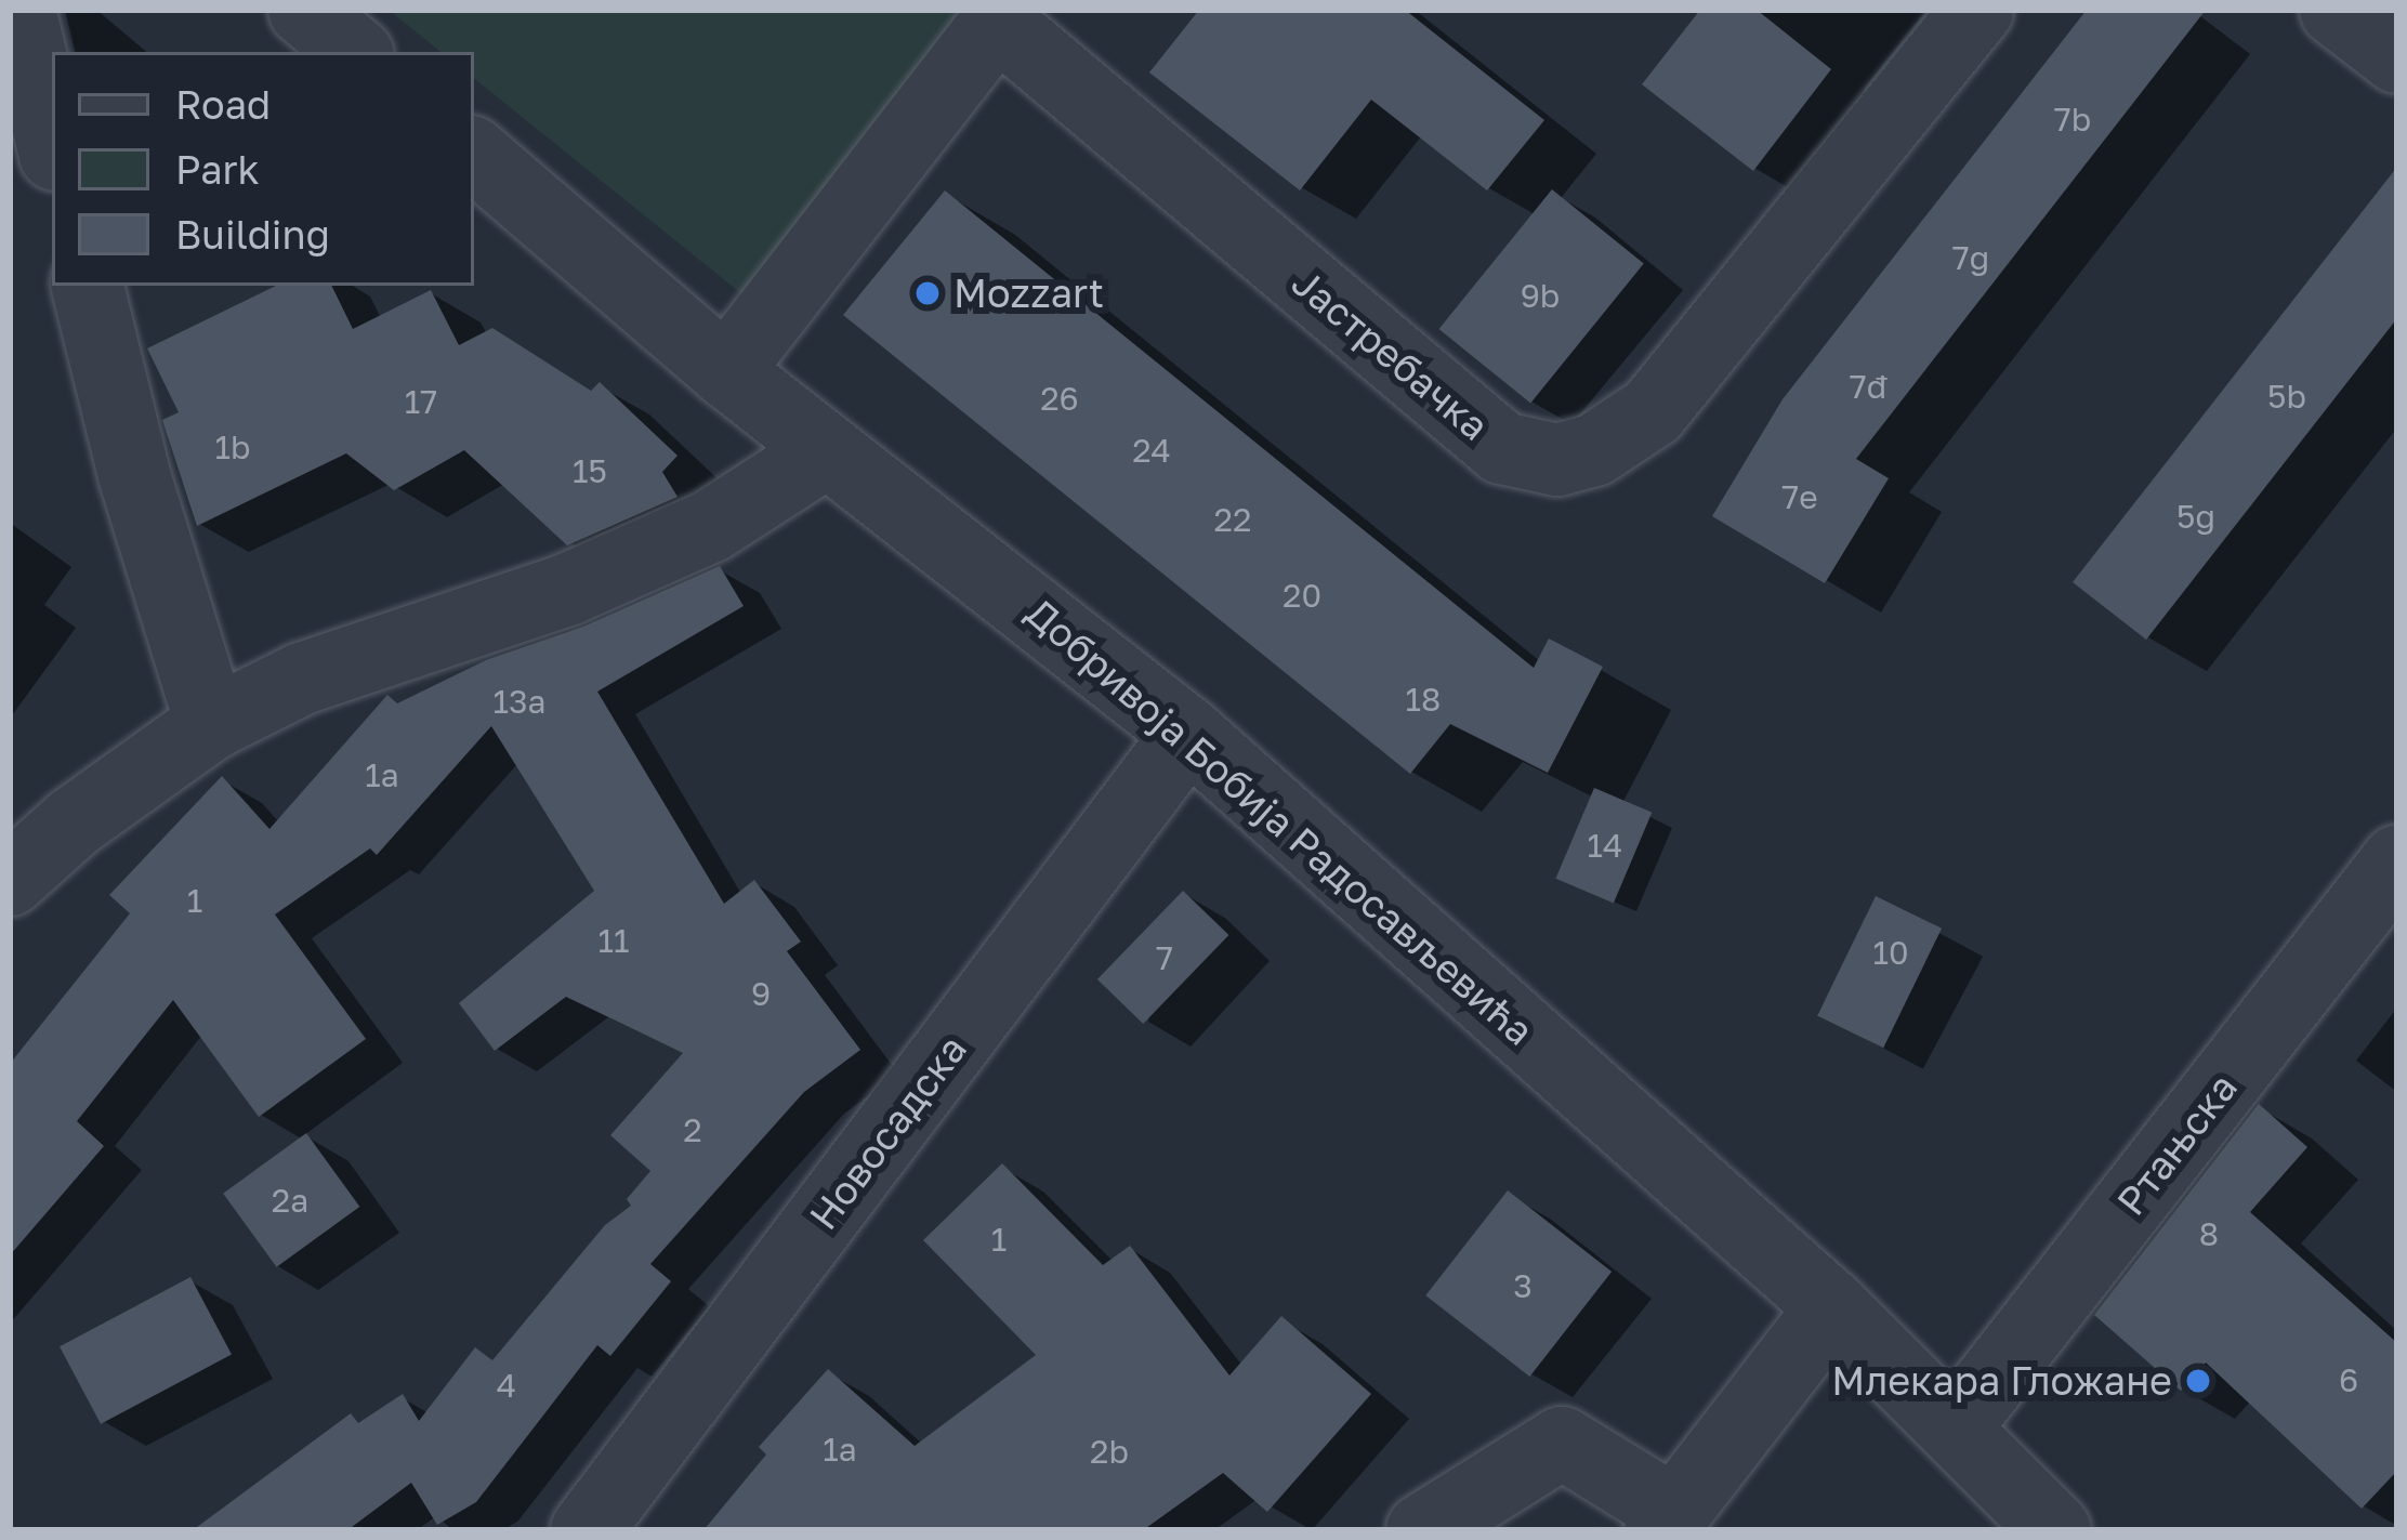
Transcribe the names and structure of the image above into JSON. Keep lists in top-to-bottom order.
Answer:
{
  "streets": {
    "street": [
      "Јастребачка",
      "Добривоја Бобија Радосављевића",
      "Новосадска",
      "Ртањска"
    ]
  },
  "crossings": [
    ["Добривоја Бобија Радосављевића", "Новосадска"],
    ["Добривоја Бобија Радосављевића", "Ртањска"]
  ],
  "places": ["Mozzart", "Млекара Гложане"],
  "house_numbers": [
    "7b",
    "7g",
    "9b",
    "7đ",
    "5b",
    "26",
    "17",
    "1b",
    "24",
    "15",
    "7e",
    "5g",
    "22",
    "20",
    "18",
    "13a",
    "1a",
    "14",
    "1",
    "11",
    "10",
    "7",
    "9",
    "2",
    "2a",
    "8",
    "1",
    "3",
    "6",
    "4",
    "1a",
    "2b"
  ],
  "legend": ["Road", "Park", "Building"]
}
